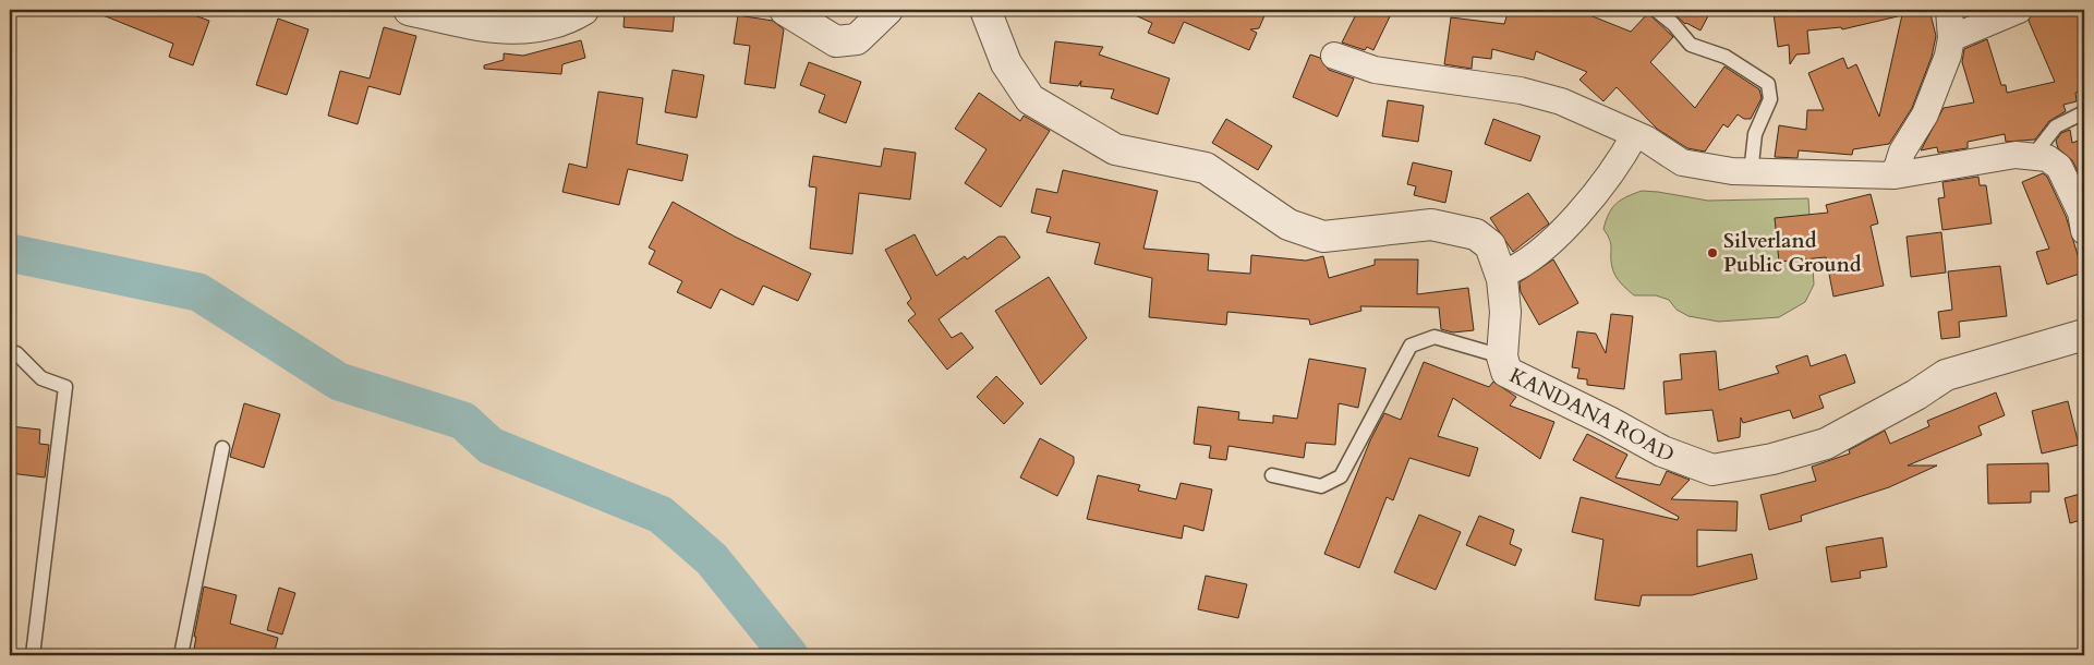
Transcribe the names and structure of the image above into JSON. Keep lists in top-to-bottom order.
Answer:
{
  "streets": {
    "street": ["KANDANA ROAD"]
  },
  "places": ["Silverland Public Ground"]
}
